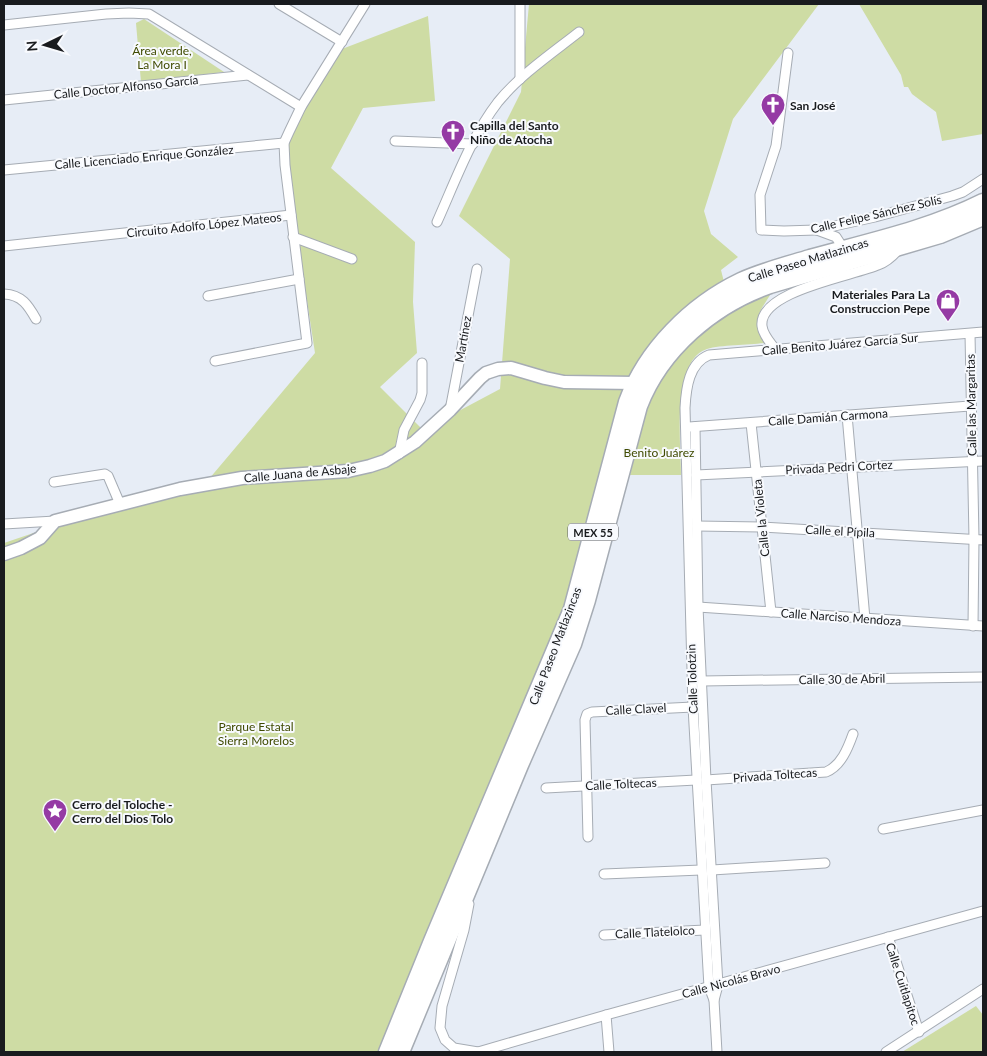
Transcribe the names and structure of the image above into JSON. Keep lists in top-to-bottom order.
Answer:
{
  "streets": {
    "highway": ["Calle Paseo Matlazincas", "MEX 55"],
    "street": [
      "Calle Doctor Alfonso García",
      "Calle Licenciado Enrique González",
      "Calle Felipe Sánchez Solís",
      "Circuito Adolfo López Mateos",
      "Martínez",
      "Calle Benito Juárez García Sur",
      "Calle las Margaritas",
      "Calle Damián Carmona",
      "Privada Pedri Cortez",
      "Calle Juana de Asbaje",
      "Calle la Violeta",
      "Calle el Pípila",
      "Calle Narciso Mendoza",
      "Calle Tolotzin",
      "Calle 30 de Abril",
      "Calle Clavel",
      "Privada Toltecas",
      "Calle Toltecas",
      "Calle Tlatelolco",
      "Calle Nicolás Bravo",
      "Calle Cuitlapitoc"
    ]
  },
  "crossings": [
    ["Calle Licenciado Enrique González", "Circuito Adolfo López Mateos"],
    ["Calle Paseo Matlazincas", "Calle Juana de Asbaje"],
    ["Calle Paseo Matlazincas", "Calle Nicolás Bravo"],
    ["Martínez", "Calle Juana de Asbaje"],
    ["Calle Benito Juárez García Sur", "Calle las Margaritas"],
    ["Calle Benito Juárez García Sur", "Calle Tolotzin"],
    ["Calle las Margaritas", "Calle Damián Carmona"],
    ["Calle las Margaritas", "Privada Pedri Cortez"],
    ["Calle las Margaritas", "Calle el Pípila"],
    ["Calle las Margaritas", "Calle Narciso Mendoza"],
    ["Calle Damián Carmona", "Calle la Violeta"],
    ["Calle Damián Carmona", "Calle Tolotzin"],
    ["Privada Pedri Cortez", "Calle la Violeta"],
    ["Privada Pedri Cortez", "Calle Tolotzin"],
    ["Calle la Violeta", "Calle el Pípila"],
    ["Calle la Violeta", "Calle Narciso Mendoza"],
    ["Calle el Pípila", "Calle Tolotzin"],
    ["Calle Narciso Mendoza", "Calle Tolotzin"],
    ["Calle Tolotzin", "Calle 30 de Abril"],
    ["Calle Tolotzin", "Calle Clavel"],
    ["Calle Tolotzin", "Privada Toltecas"],
    ["Calle Tolotzin", "Calle Toltecas"],
    ["Calle Tolotzin", "Calle Tlatelolco"],
    ["Calle Tolotzin", "Calle Nicolás Bravo"],
    ["Calle Clavel", "Calle Toltecas"],
    ["Calle Nicolás Bravo", "Calle Cuitlapitoc"]
  ],
  "parks": ["Área verde, La Mora I", "Benito Juárez", "Parque Estatal Sierra Morelos"],
  "places": {
    "church": ["San José", "Capilla del Santo Niño de Atocha"],
    "shop": ["Materiales Para La Construccion Pepe"],
    "place": ["Cerro del Toloche - Cerro del Dios Tolo"]
  },
  "north": "left"
}
